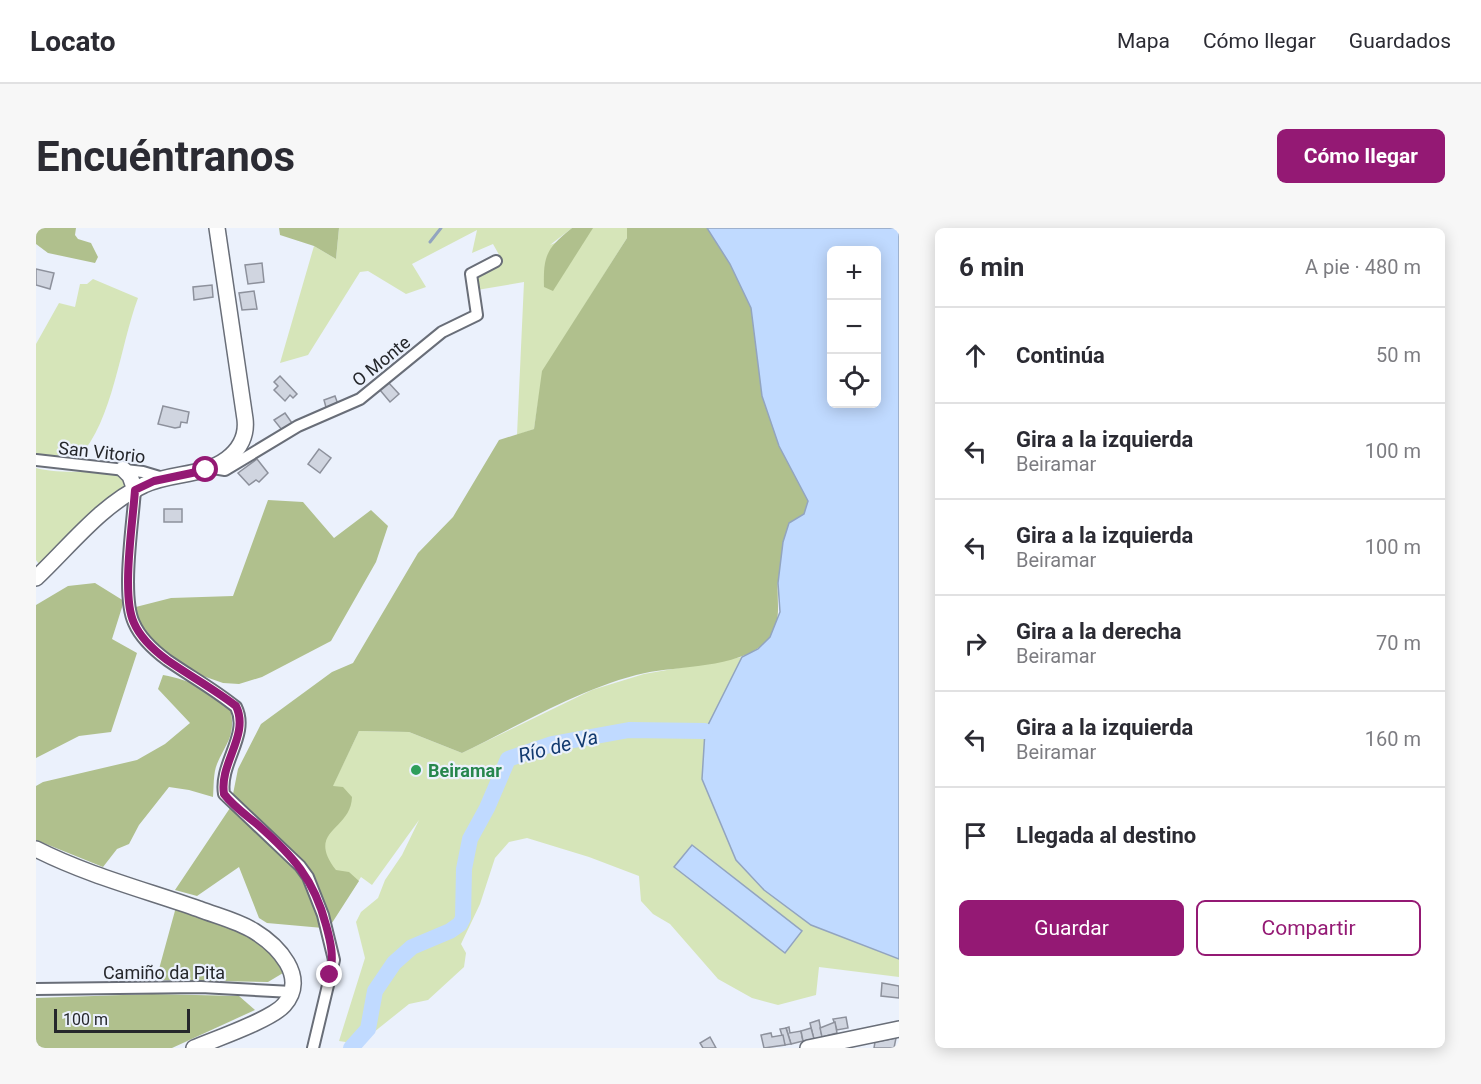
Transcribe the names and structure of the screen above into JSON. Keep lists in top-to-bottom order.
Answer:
{
  "streets": {
    "street": ["O Monte", "San Vitorio", "Camiño da Pita"]
  },
  "water": ["Río de Va"],
  "places": ["Beiramar"],
  "scale_bar": "100 m",
  "page": {
    "header": "Locato",
    "nav": ["Mapa", "Cómo llegar", "Guardados"],
    "buttons": [
      "Cómo llegar",
      ["Guardar", "Compartir"]
    ],
    "title": "Encuéntranos",
    "heading": ["6 min", "A pie · 480 m"],
    "map_buttons": ["+", "−"],
    "list": [
      ["Continúa", "50 m"],
      ["Gira a la izquierda", "Beiramar", "100 m"],
      ["Gira a la izquierda", "Beiramar", "100 m"],
      ["Gira a la derecha", "Beiramar", "70 m"],
      ["Gira a la izquierda", "Beiramar", "160 m"],
      "Llegada al destino"
    ],
    "scale": "100 m"
  }
}
